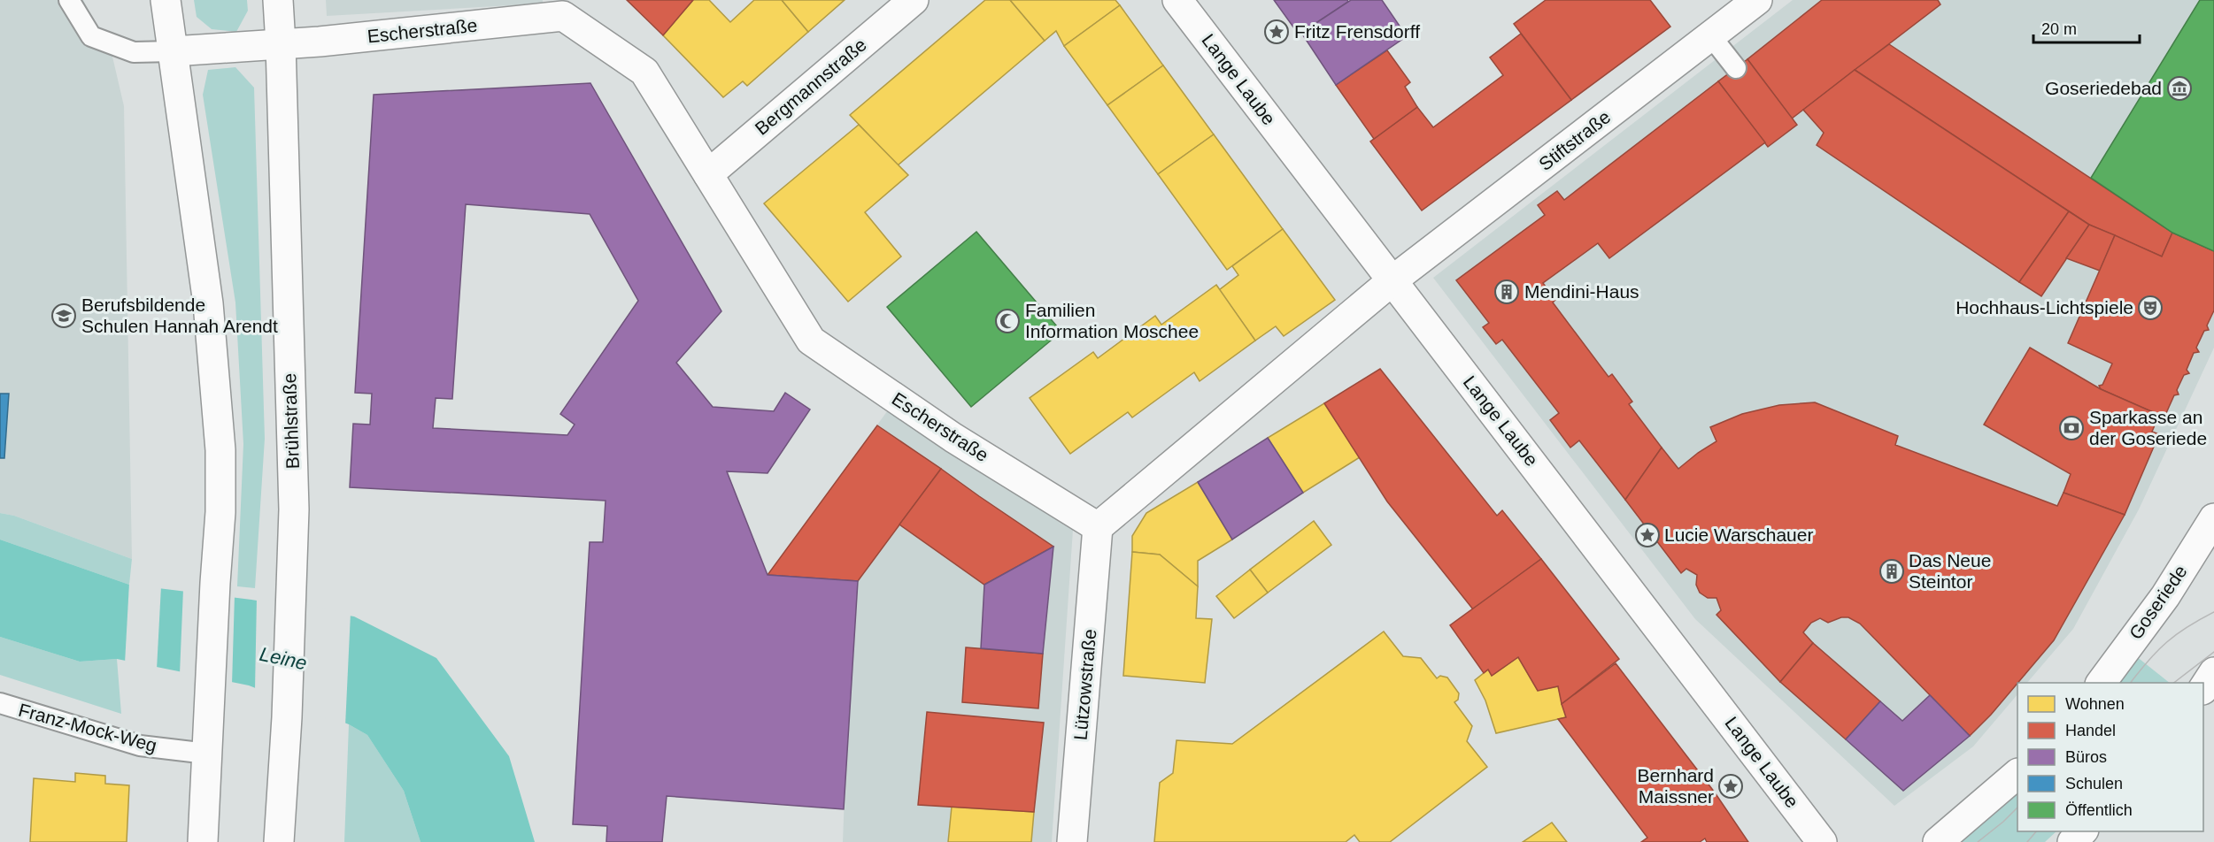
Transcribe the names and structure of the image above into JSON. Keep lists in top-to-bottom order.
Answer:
{
  "streets": {
    "street": [
      "Escherstraße",
      "Lange Laube",
      "Bergmannstraße",
      "Stiftstraße",
      "Brühlstraße",
      "Goseriede",
      "Lützowstraße"
    ],
    "lane": ["Franz-Mock-Weg"]
  },
  "crossings": [
    ["Escherstraße", "Bergmannstraße"],
    ["Escherstraße", "Brühlstraße"],
    ["Escherstraße", "Lützowstraße"],
    ["Lange Laube", "Stiftstraße"]
  ],
  "water": ["Leine"],
  "places": {
    "place": ["Fritz Frensdorff", "Lucie Warschauer", "Bernhard Maissner"],
    "museum": ["Goseriedebad"],
    "building": ["Mendini-Haus", "Das Neue Steintor"],
    "theatre": ["Hochhaus-Lichtspiele"],
    "school or university": ["Berufsbildende Schulen Hannah Arendt"],
    "mosque": ["Familien Information Moschee"],
    "bank": ["Sparkasse an der Goseriede"]
  },
  "legend": [
    "Wohnen",
    "Handel",
    "Büros",
    "Schulen",
    "Öffentlich"
  ],
  "scale_bar": "20 m"
}
